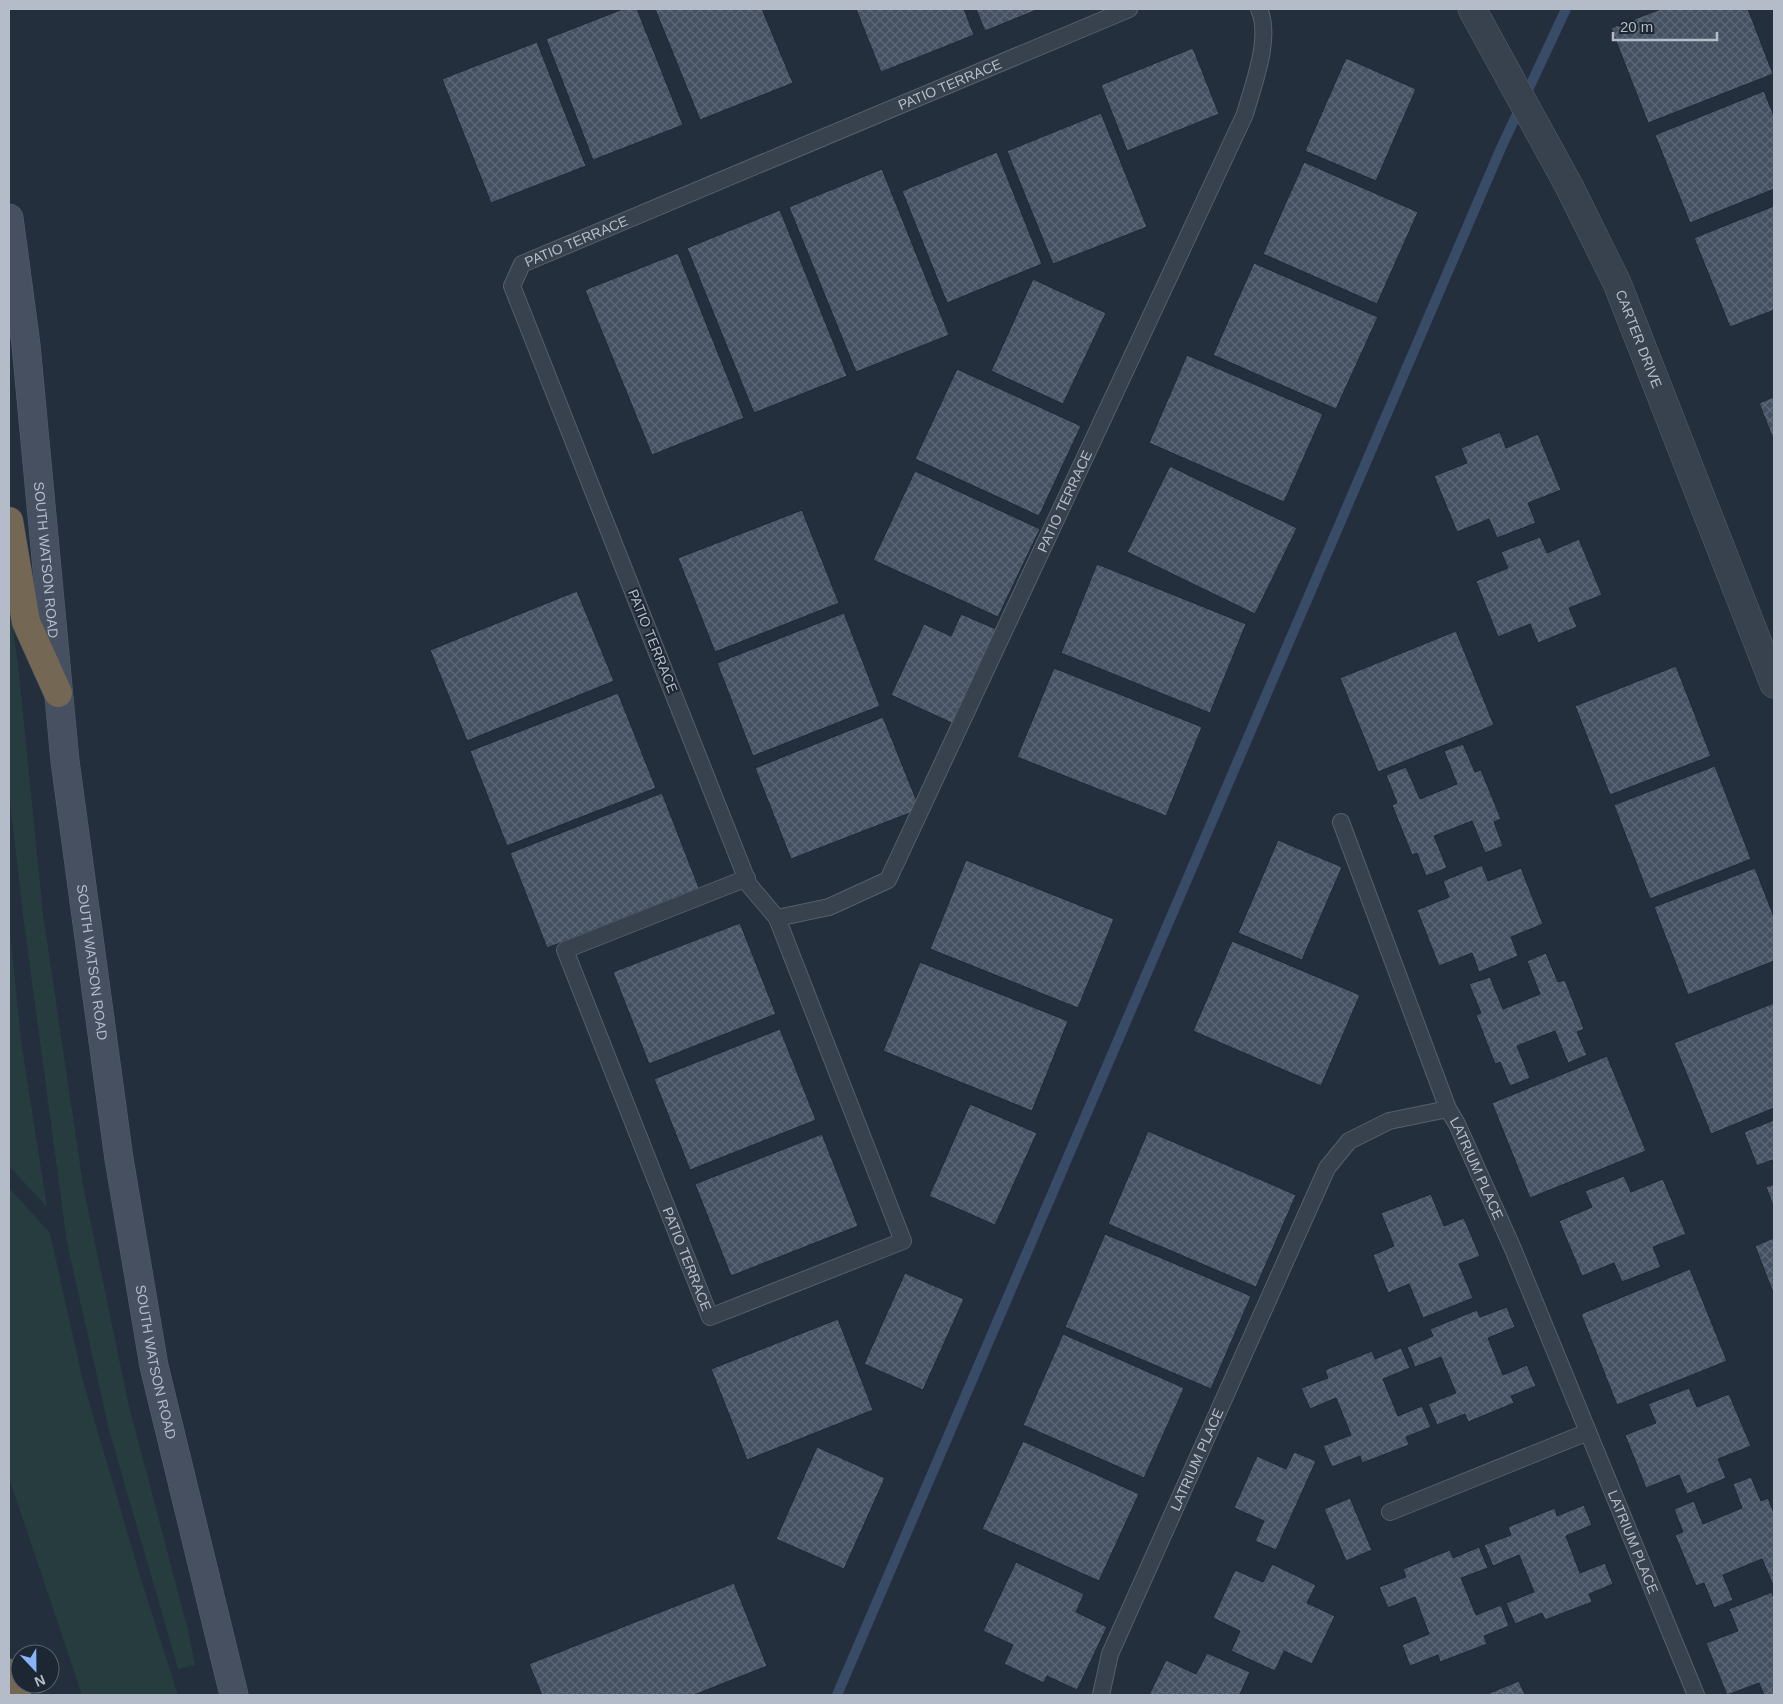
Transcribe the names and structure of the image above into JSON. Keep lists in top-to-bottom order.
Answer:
{
  "streets": {
    "main road": ["SOUTH WATSON ROAD"],
    "street": ["CARTER DRIVE"],
    "lane": ["PATIO TERRACE", "LATRIUM PLACE"]
  },
  "scale_bar": "20 m",
  "north": "bottom"
}
